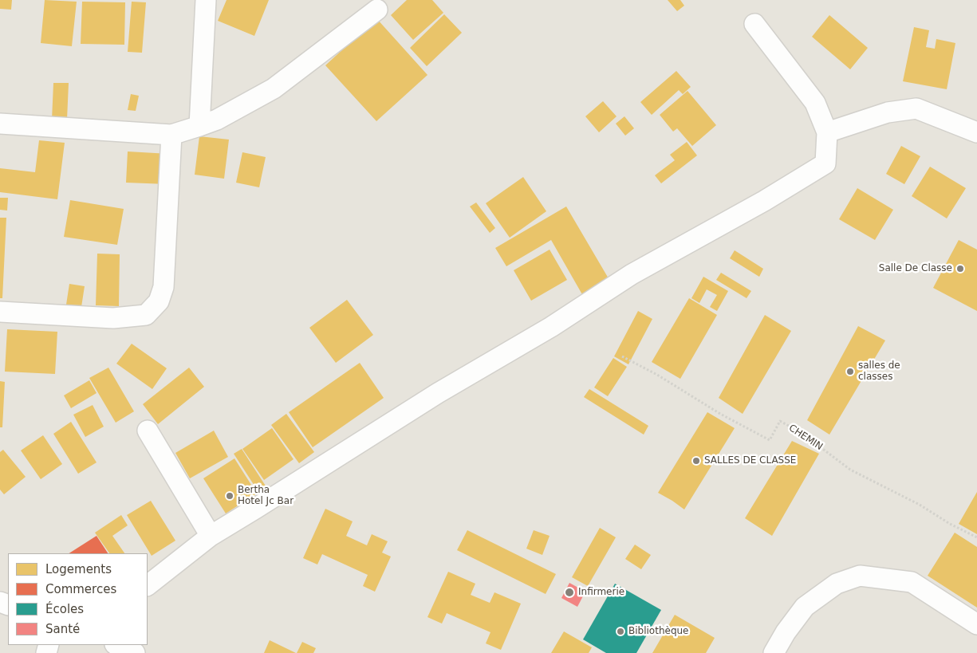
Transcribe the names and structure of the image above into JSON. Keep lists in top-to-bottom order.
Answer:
{
  "streets": {
    "path": ["CHEMIN"]
  },
  "places": [
    "Salle De Classe",
    "salles de classes",
    "SALLES DE CLASSE",
    "Bertha Hotel Jc Bar",
    "Infirmerie",
    "Bibliothèque"
  ],
  "legend": [
    "Logements",
    "Commerces",
    "Écoles",
    "Santé"
  ]
}
